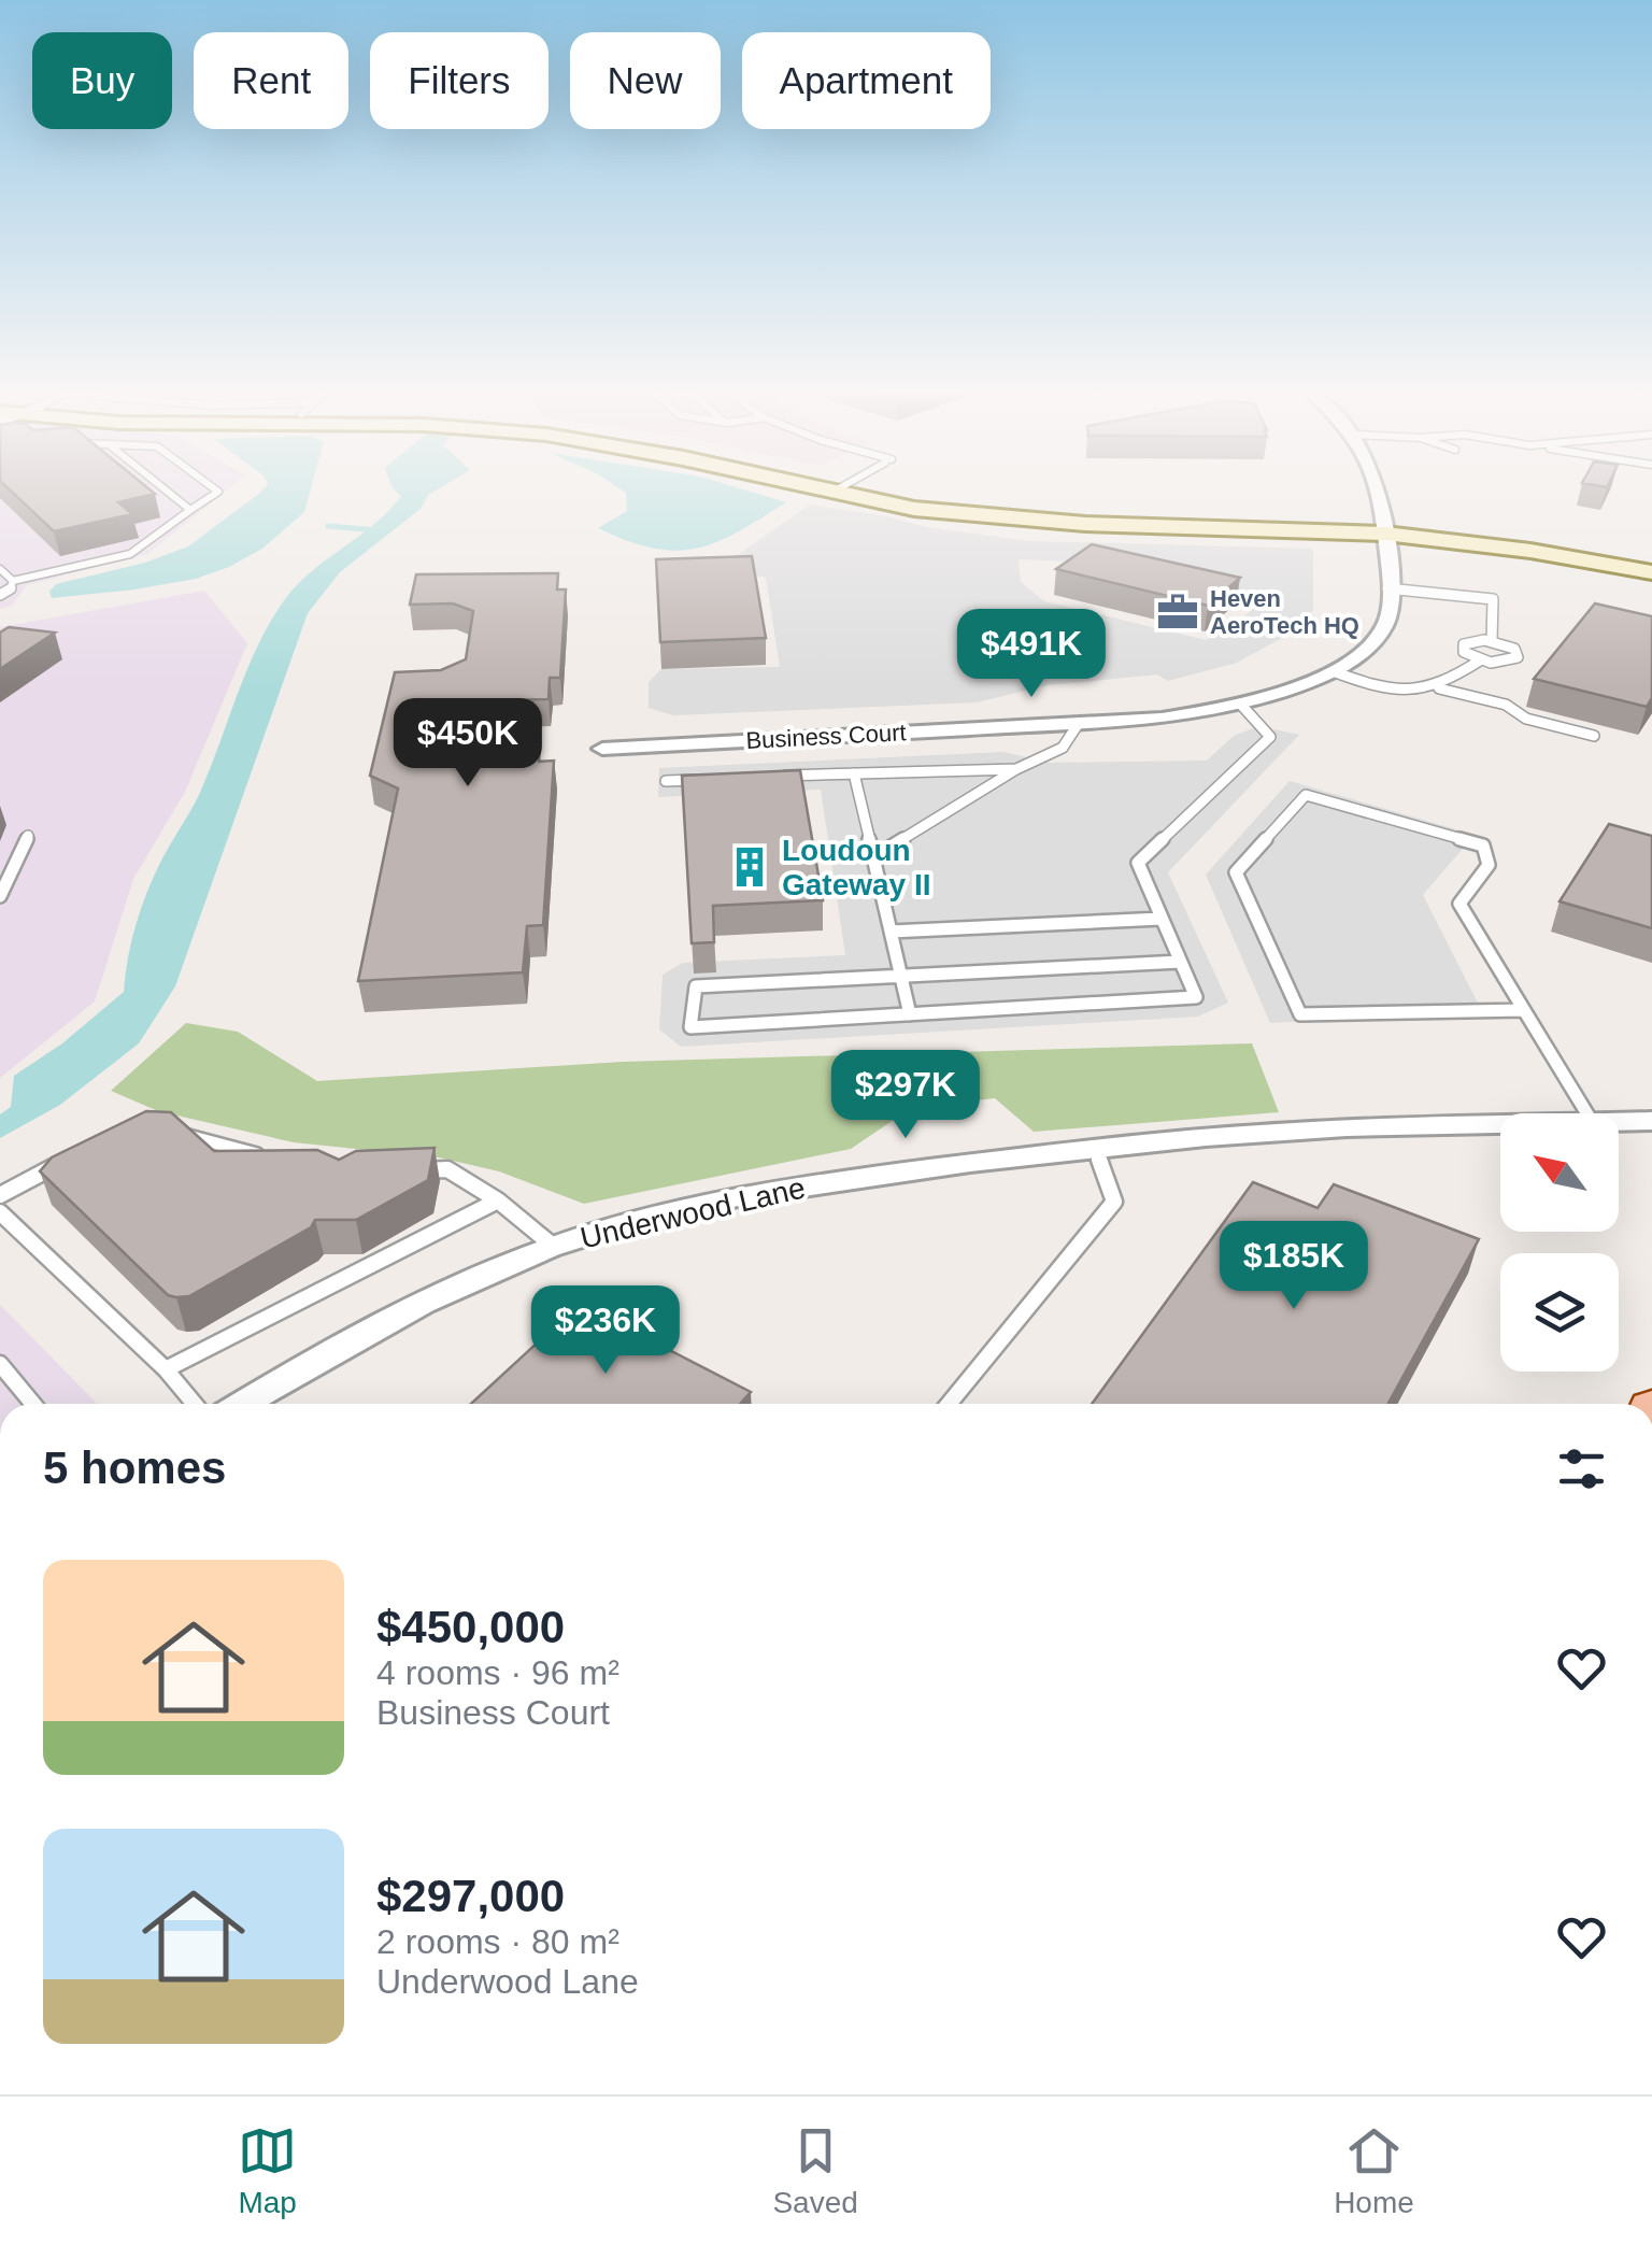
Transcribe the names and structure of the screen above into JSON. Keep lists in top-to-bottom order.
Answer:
{
  "streets": {
    "street": ["Business Court", "Underwood Lane"]
  },
  "places": {
    "office": ["Heven AeroTech HQ"],
    "building": ["Loudoun Gateway II"]
  },
  "north": "top left",
  "page": {
    "chip": [
      "Buy",
      "Rent",
      "Filters",
      "New",
      "Apartment"
    ],
    "price": [
      "$491K",
      "$450K",
      "$297K",
      "$185K",
      "$236K"
    ],
    "heading": "5 homes",
    "list": [
      {
        "name": "$450,000",
        "note": "4 rooms · 96 m² · Business Court"
      },
      {
        "name": "$297,000",
        "note": "2 rooms · 80 m² · Underwood Lane"
      }
    ],
    "tabs": ["Map", "Saved", "Home"]
  }
}
